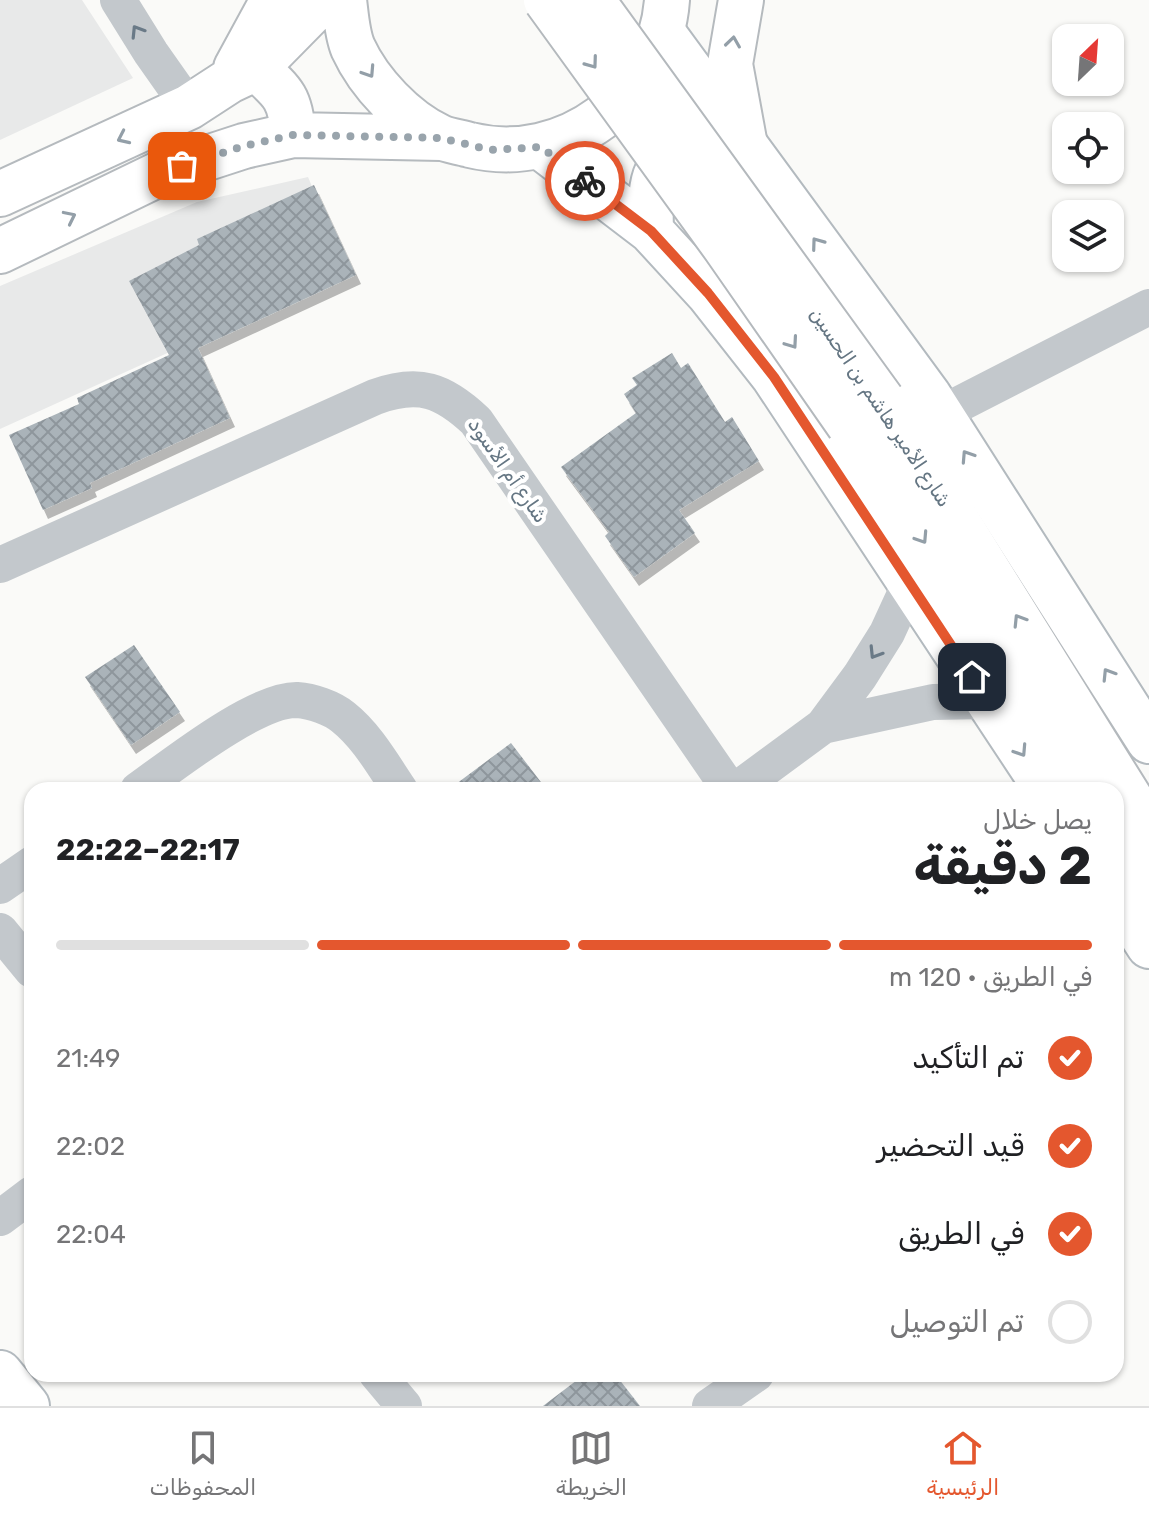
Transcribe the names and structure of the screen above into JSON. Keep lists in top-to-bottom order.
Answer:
{
  "streets": {
    "main road": ["شارع الأمير هاشم بن الحسين"],
    "street": ["شارع أم الأسود"]
  },
  "north": "top right",
  "page": {
    "heading": ["2 دقيقة", "يصل خلال", "22:17–22:22"],
    "bar": "في الطريق · 120 m",
    "list": [
      ["تم التأكيد", "21:49"],
      ["قيد التحضير", "22:02"],
      ["في الطريق", "22:04"],
      "تم التوصيل"
    ],
    "tabs": ["الرئيسية", "الخريطة", "المحفوظات"]
  }
}
